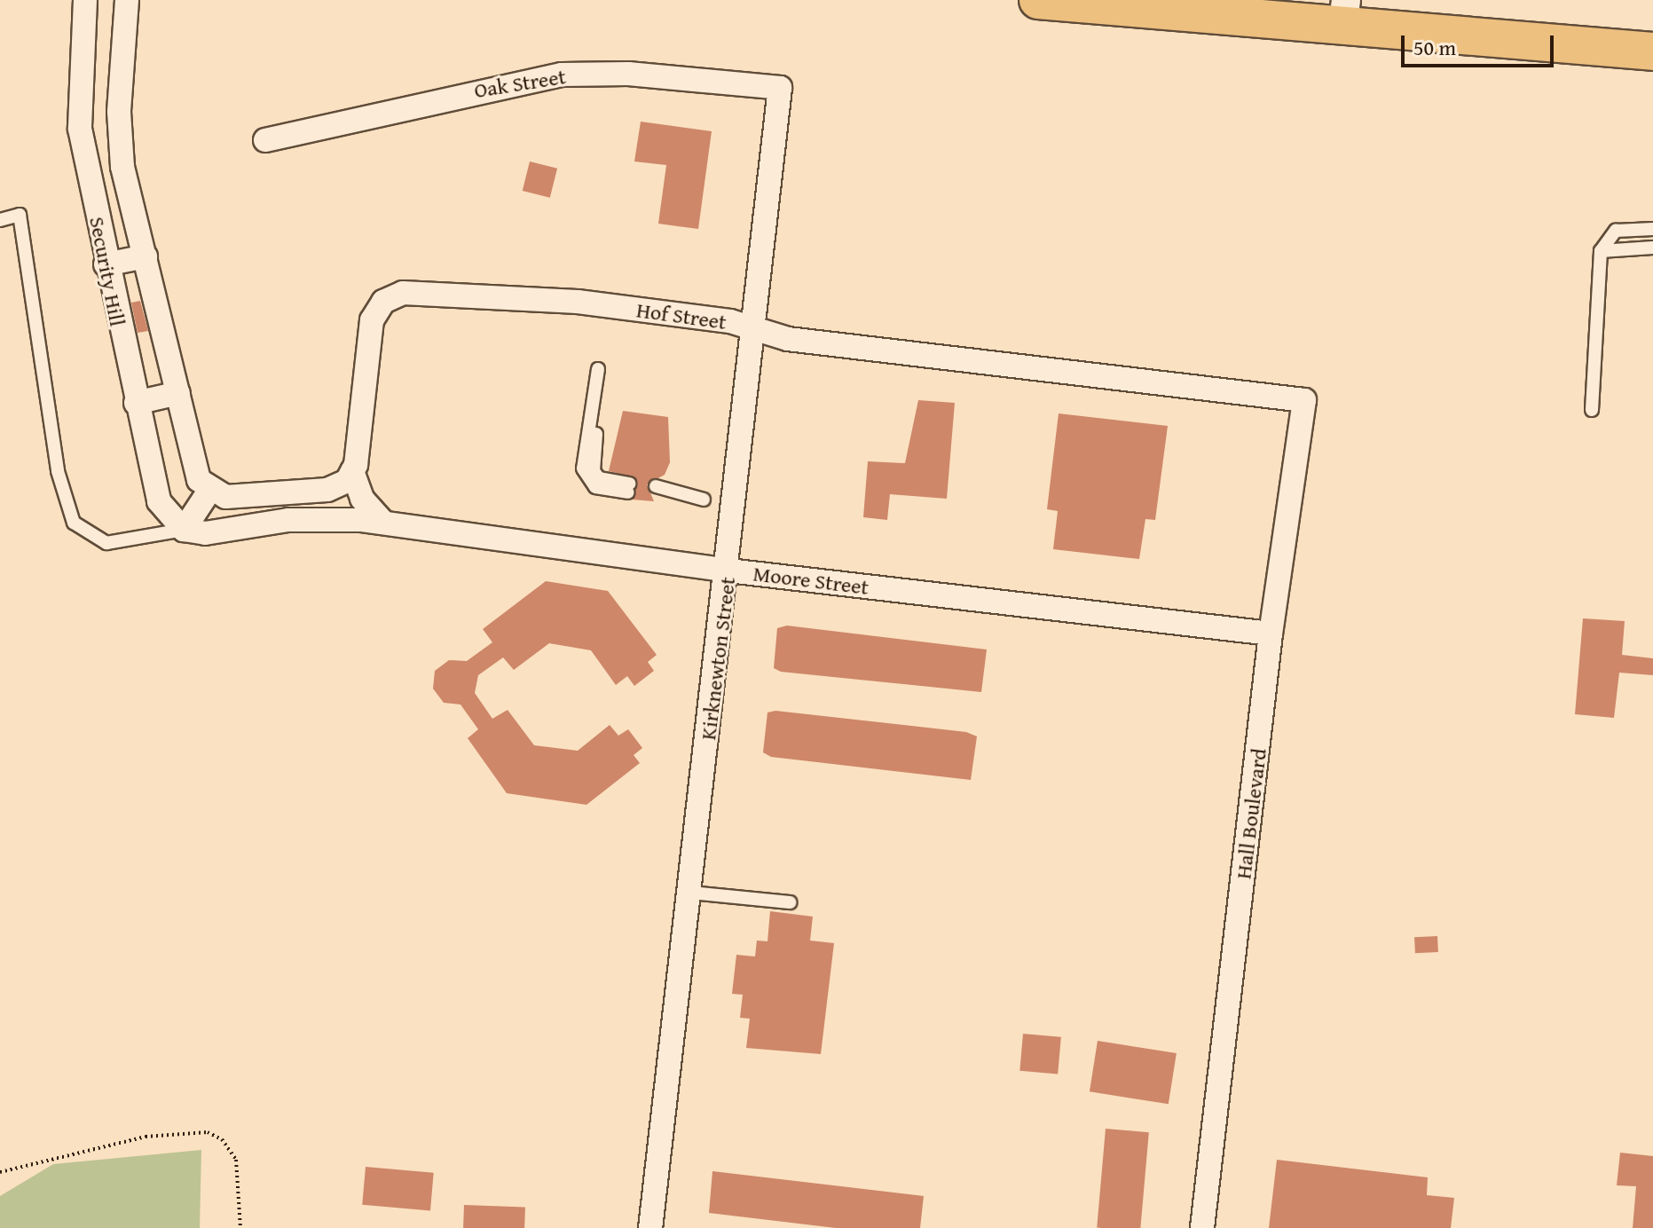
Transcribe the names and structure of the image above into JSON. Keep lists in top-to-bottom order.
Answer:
{
  "streets": {
    "street": [
      "Oak Street",
      "Security Hill",
      "Hof Street",
      "Moore Street",
      "Kirknewton Street",
      "Hall Boulevard"
    ]
  },
  "crossings": [
    ["Oak Street", "Kirknewton Street"],
    ["Security Hill", "Moore Street"],
    ["Hof Street", "Kirknewton Street"],
    ["Hof Street", "Hall Boulevard"],
    ["Moore Street", "Kirknewton Street"],
    ["Moore Street", "Hall Boulevard"]
  ],
  "scale_bar": "50 m"
}
